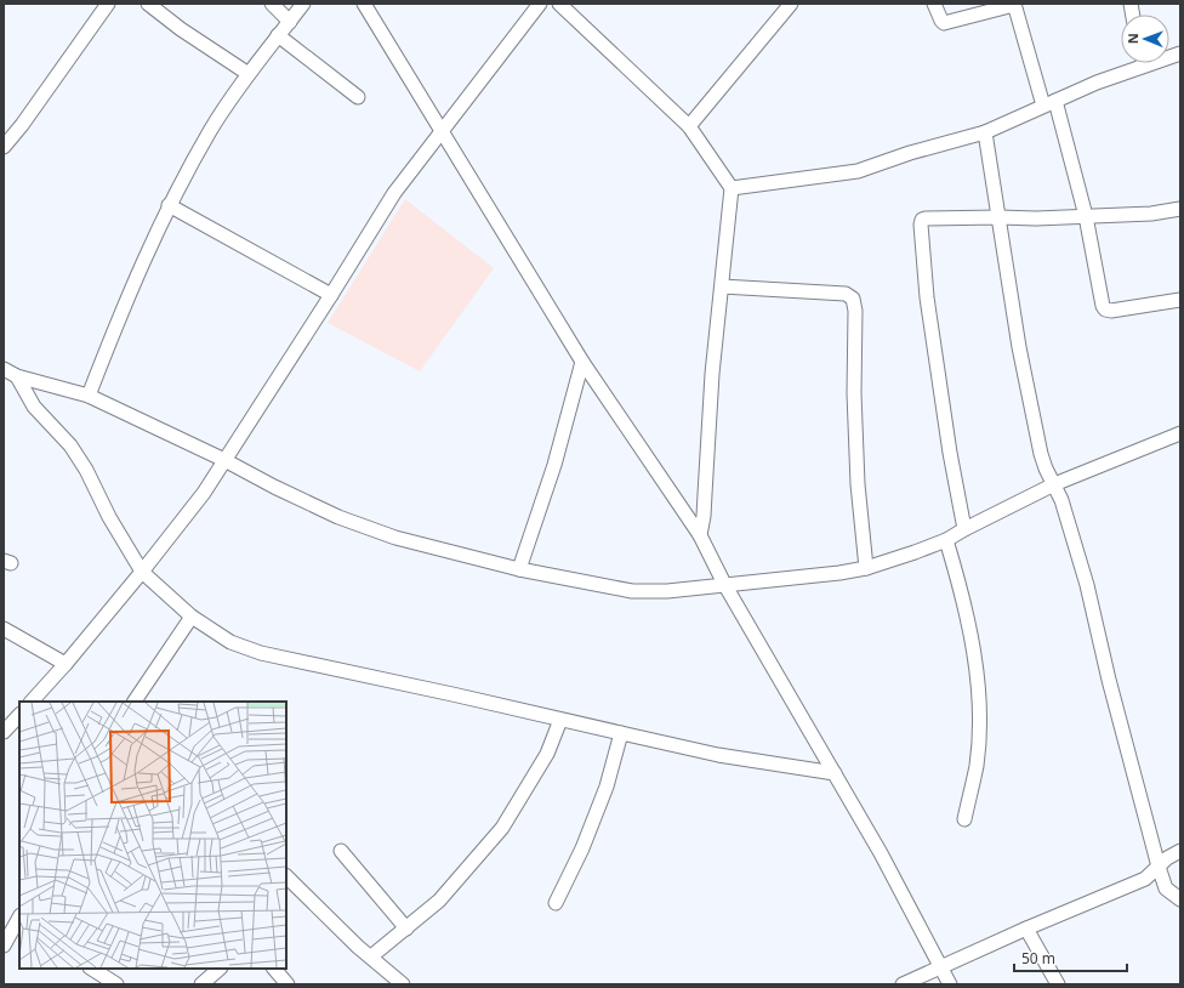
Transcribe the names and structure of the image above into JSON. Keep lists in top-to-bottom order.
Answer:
{
  "scale_bar": "50 m",
  "north": "left"
}
